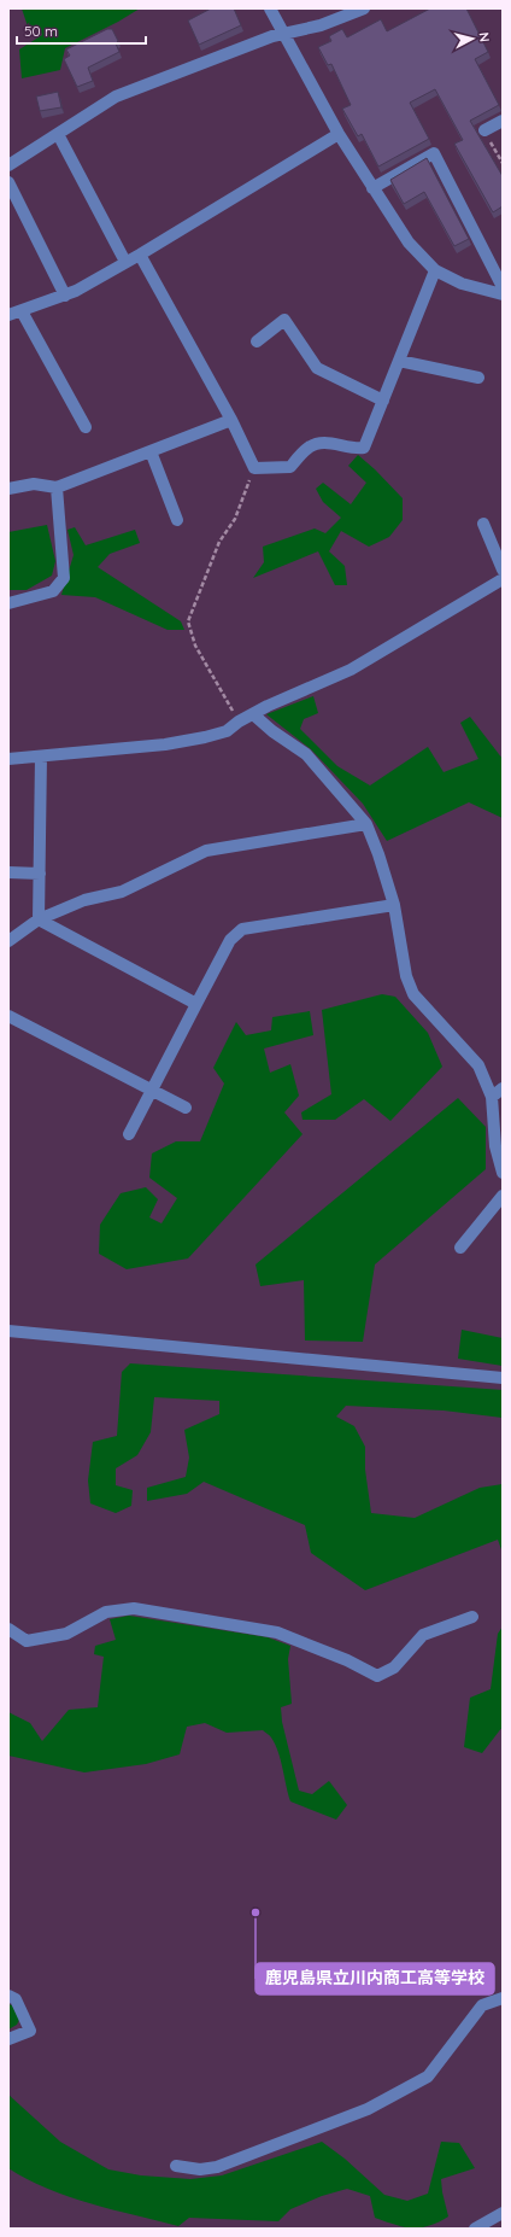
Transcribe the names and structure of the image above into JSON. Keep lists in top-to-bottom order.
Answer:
{
  "places": ["鹿児島県立川内商工高等学校"],
  "scale_bar": "50 m",
  "north": "right"
}
